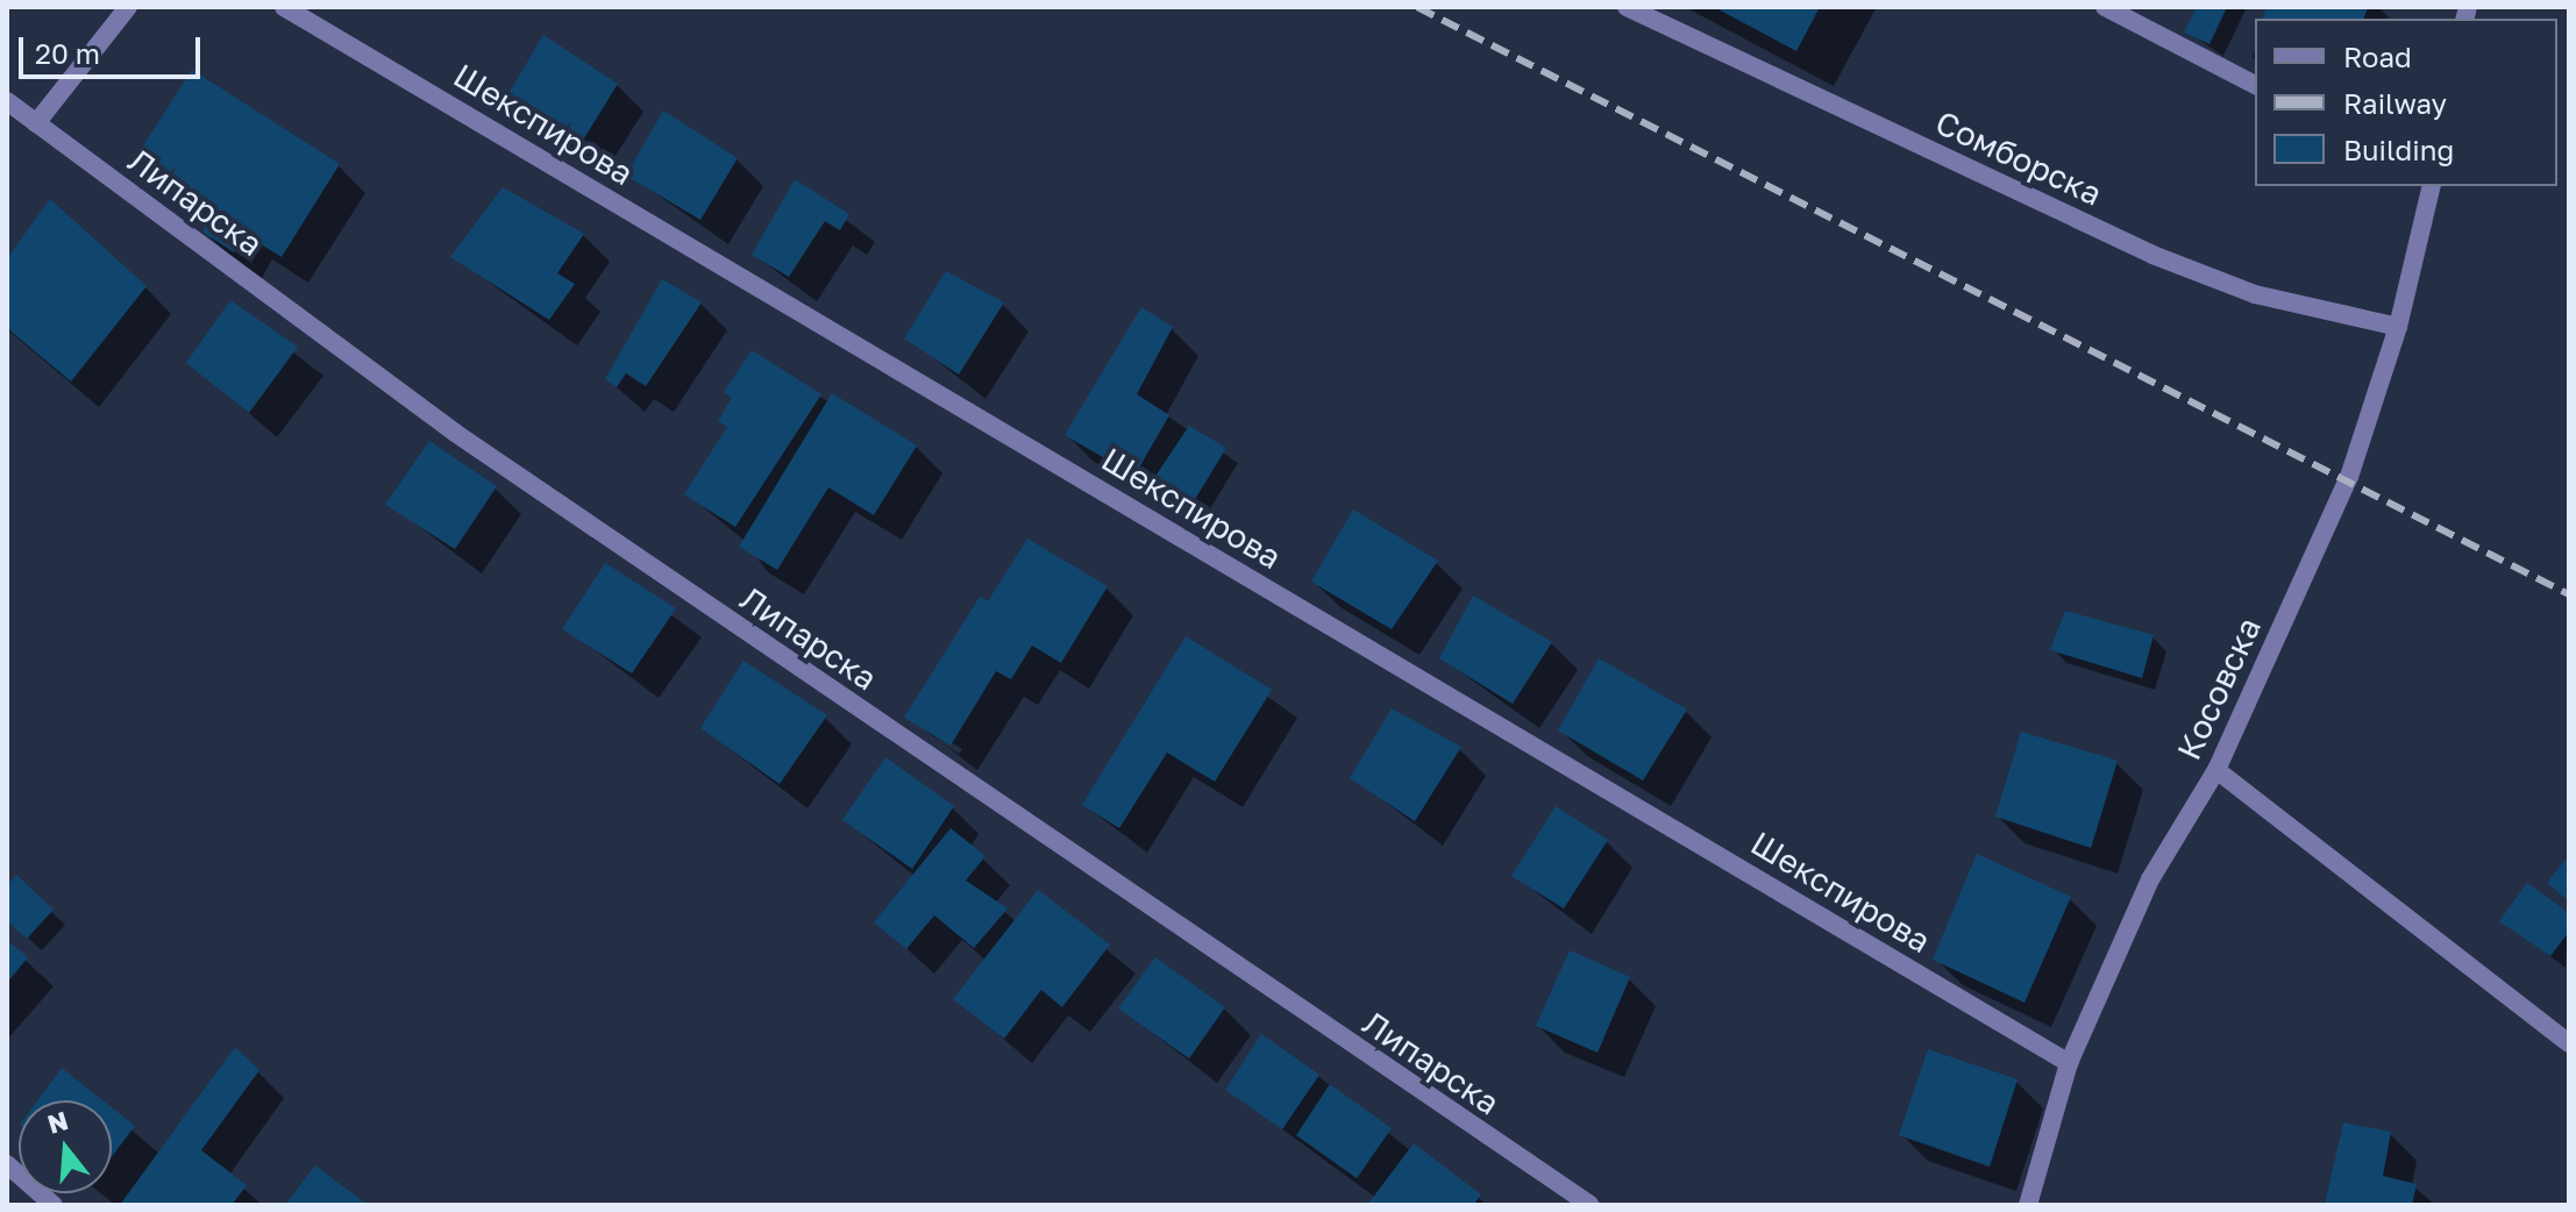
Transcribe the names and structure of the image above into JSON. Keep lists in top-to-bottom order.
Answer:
{
  "streets": {
    "street": [
      "Шекспирова",
      "Сомборска",
      "Липарска",
      "Косовска"
    ]
  },
  "crossings": [
    ["Шекспирова", "Косовска"],
    ["Сомборска", "Косовска"]
  ],
  "legend": ["Road", "Railway", "Building"],
  "scale_bar": "20 m",
  "north": "top"
}
